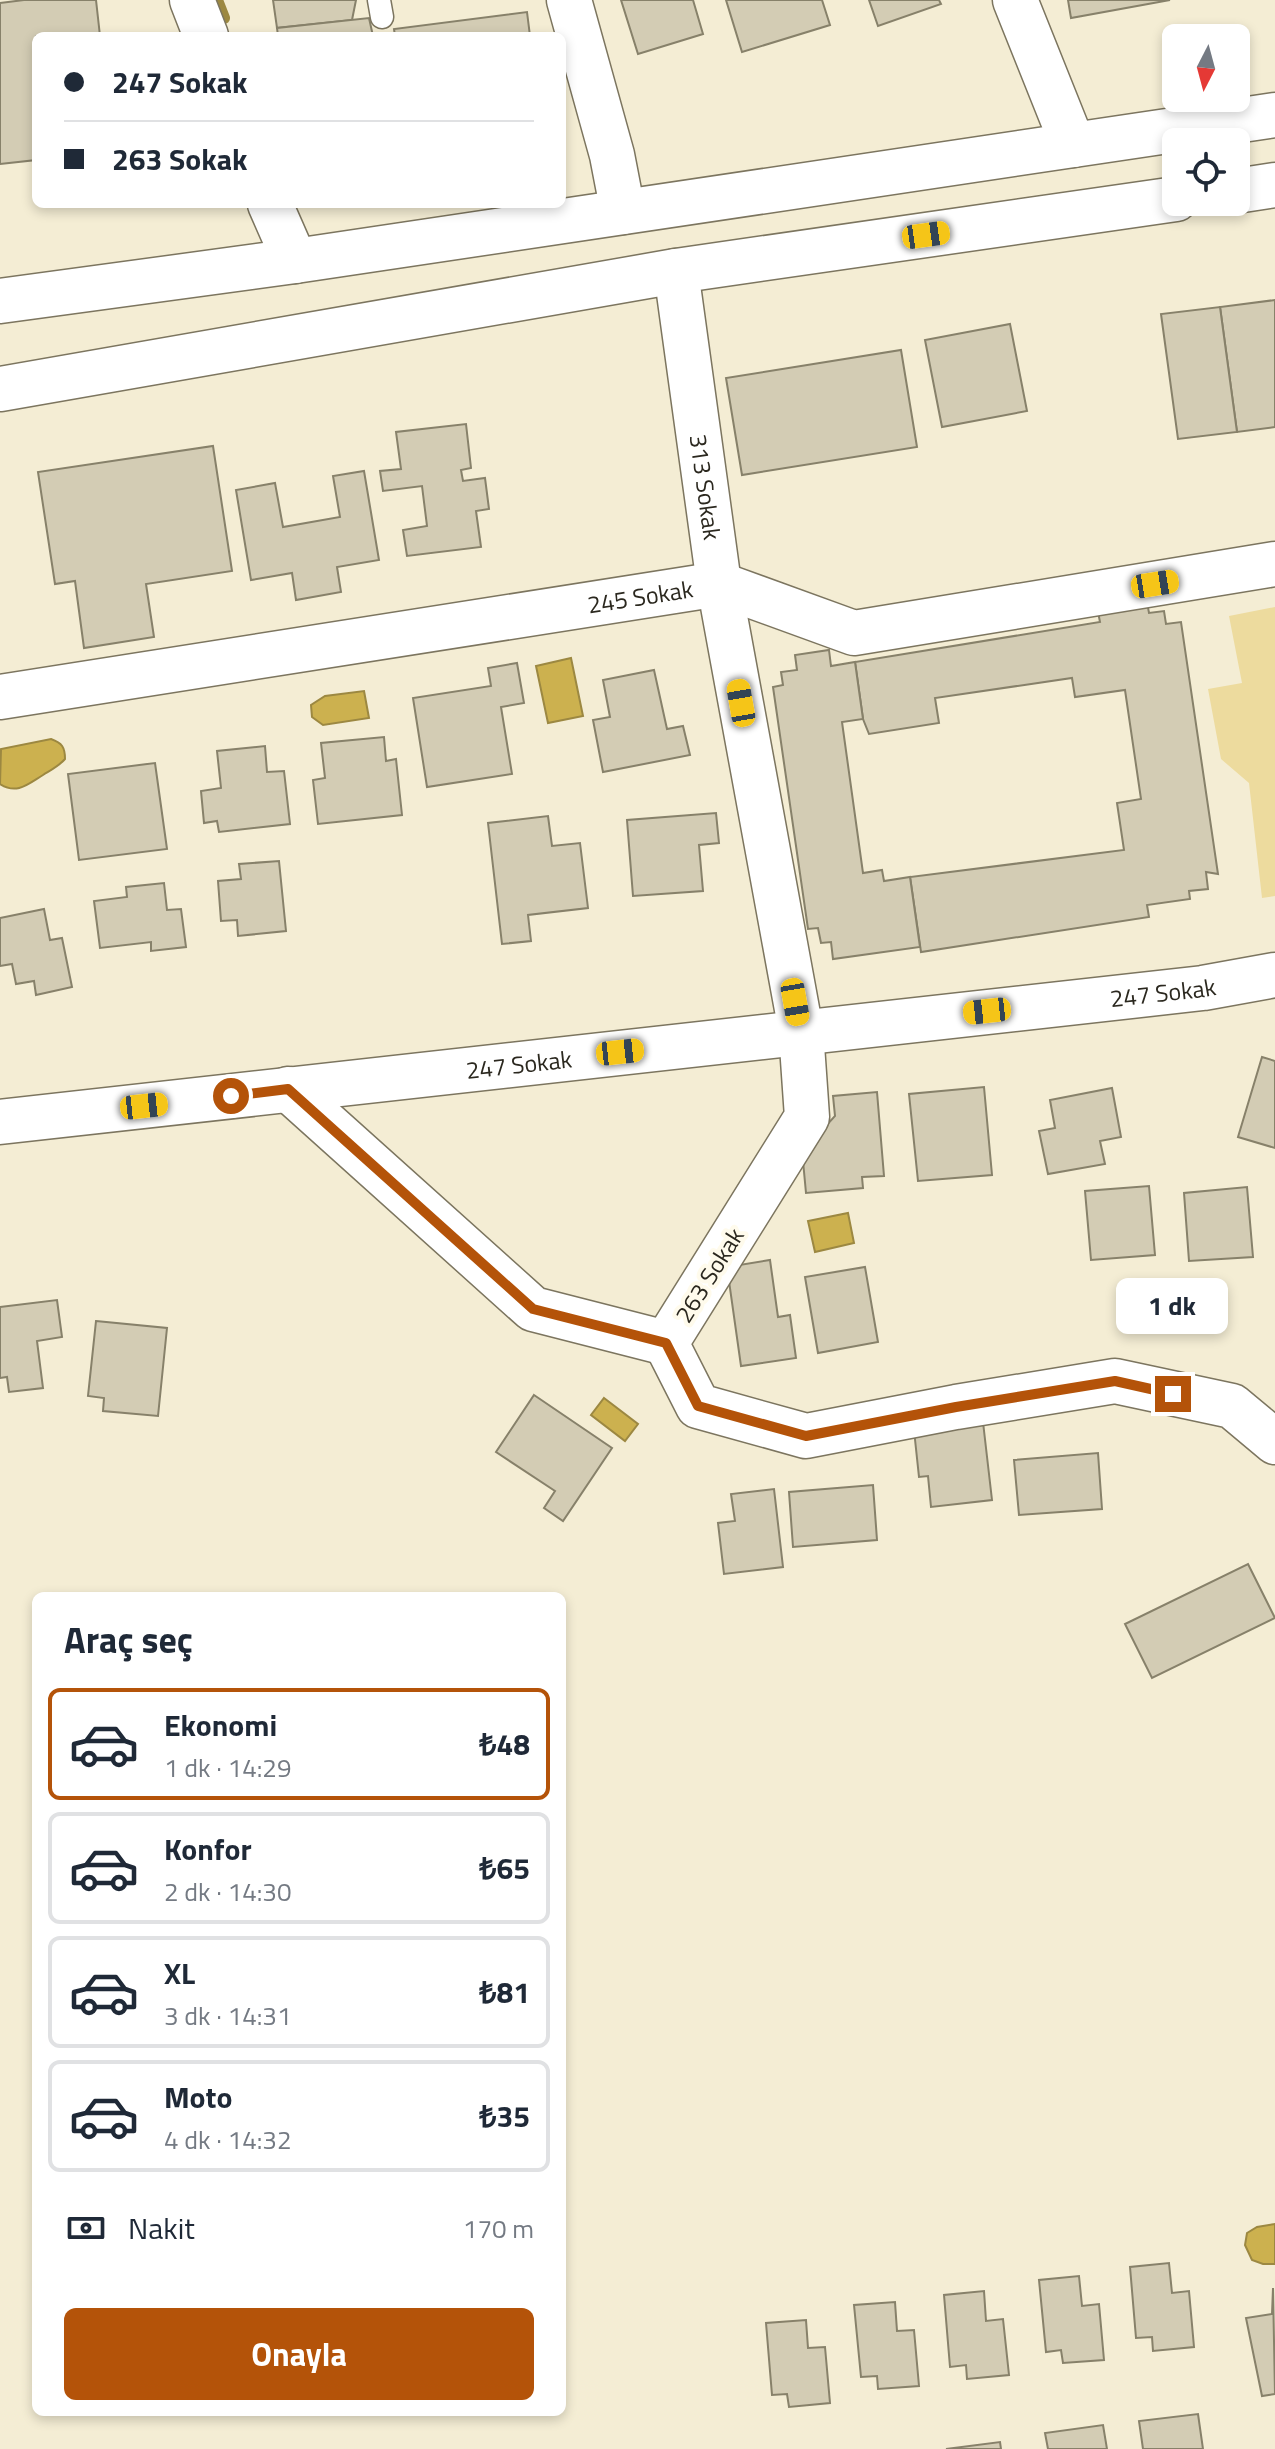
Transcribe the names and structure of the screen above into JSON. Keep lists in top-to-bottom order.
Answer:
{
  "streets": {
    "main road": [
      "313 Sokak",
      "245 Sokak",
      "247 Sokak",
      "263 Sokak"
    ]
  },
  "crossings": [
    ["313 Sokak", "245 Sokak"],
    ["313 Sokak", "247 Sokak"],
    ["313 Sokak", "263 Sokak"],
    ["247 Sokak", "263 Sokak"]
  ],
  "north": "bottom",
  "page": {
    "banner": ["247 Sokak", "263 Sokak"],
    "bubble": "1 dk",
    "heading": "Araç seç",
    "list": [
      {
        "name": "Ekonomi",
        "note": "1 dk · 14:29",
        "value": "₺48"
      },
      {
        "name": "Konfor",
        "note": "2 dk · 14:30",
        "value": "₺65"
      },
      {
        "name": "XL",
        "note": "3 dk · 14:31",
        "value": "₺81"
      },
      {
        "name": "Moto",
        "note": "4 dk · 14:32",
        "value": "₺35"
      }
    ],
    "pay": ["Nakit", "170 m"],
    "buttons": "Onayla"
  }
}
